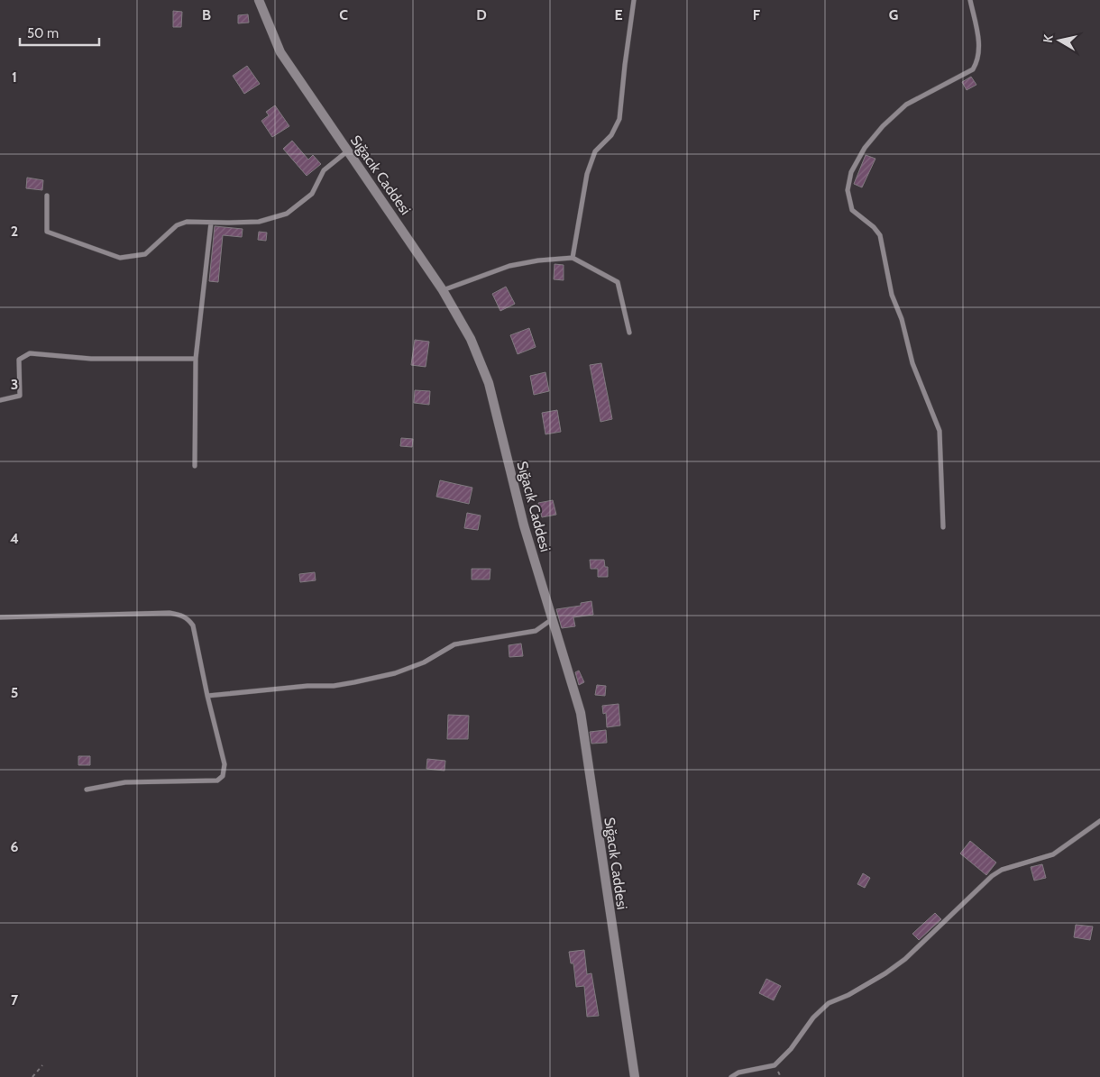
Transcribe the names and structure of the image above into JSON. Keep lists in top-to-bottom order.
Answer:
{
  "streets": {
    "main road": ["Sığacık Caddesi"]
  },
  "scale_bar": "50 m",
  "north": "left",
  "grid": {
    "columns": [
      "B",
      "C",
      "D",
      "E",
      "F",
      "G"
    ],
    "rows": [
      "1",
      "2",
      "3",
      "4",
      "5",
      "6",
      "7"
    ]
  }
}
